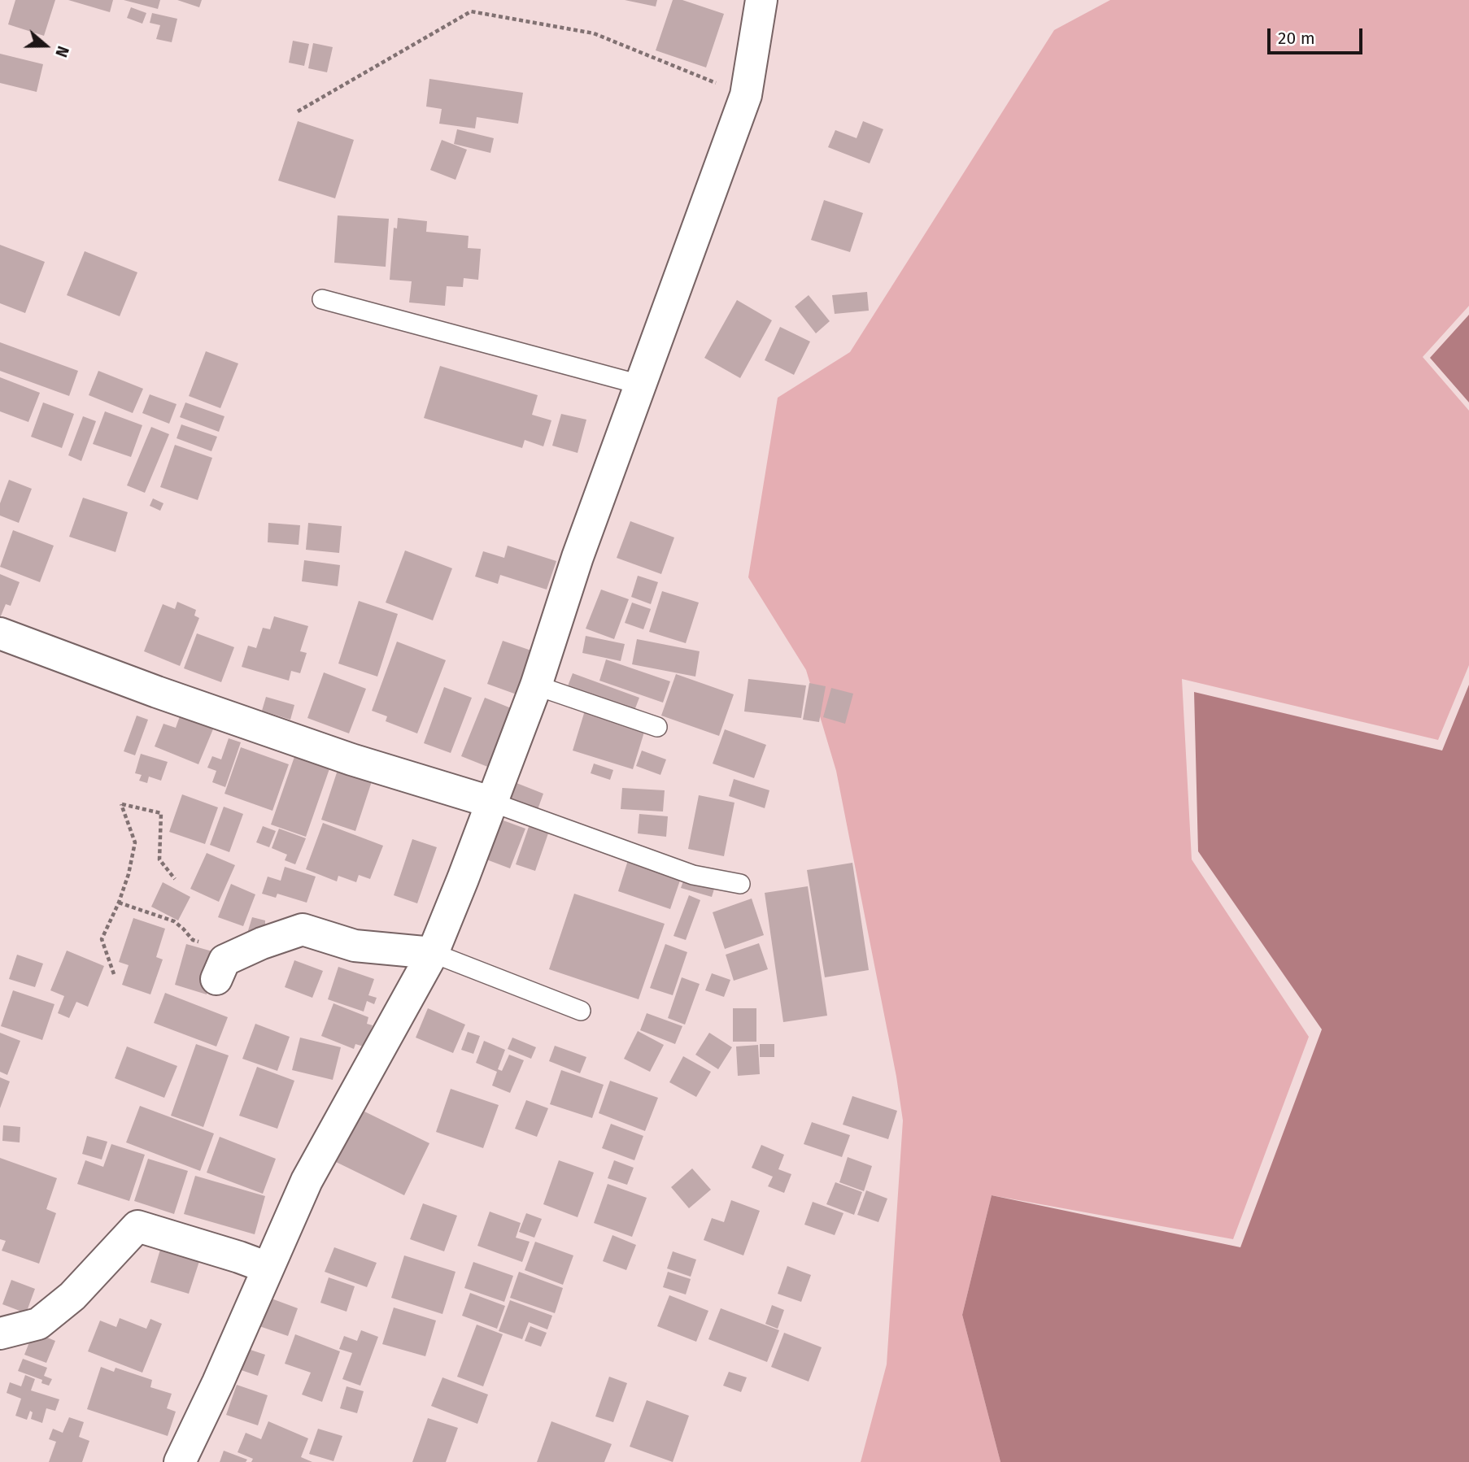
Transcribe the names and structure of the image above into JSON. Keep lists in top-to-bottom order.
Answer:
{
  "scale_bar": "20 m",
  "north": "right"
}
